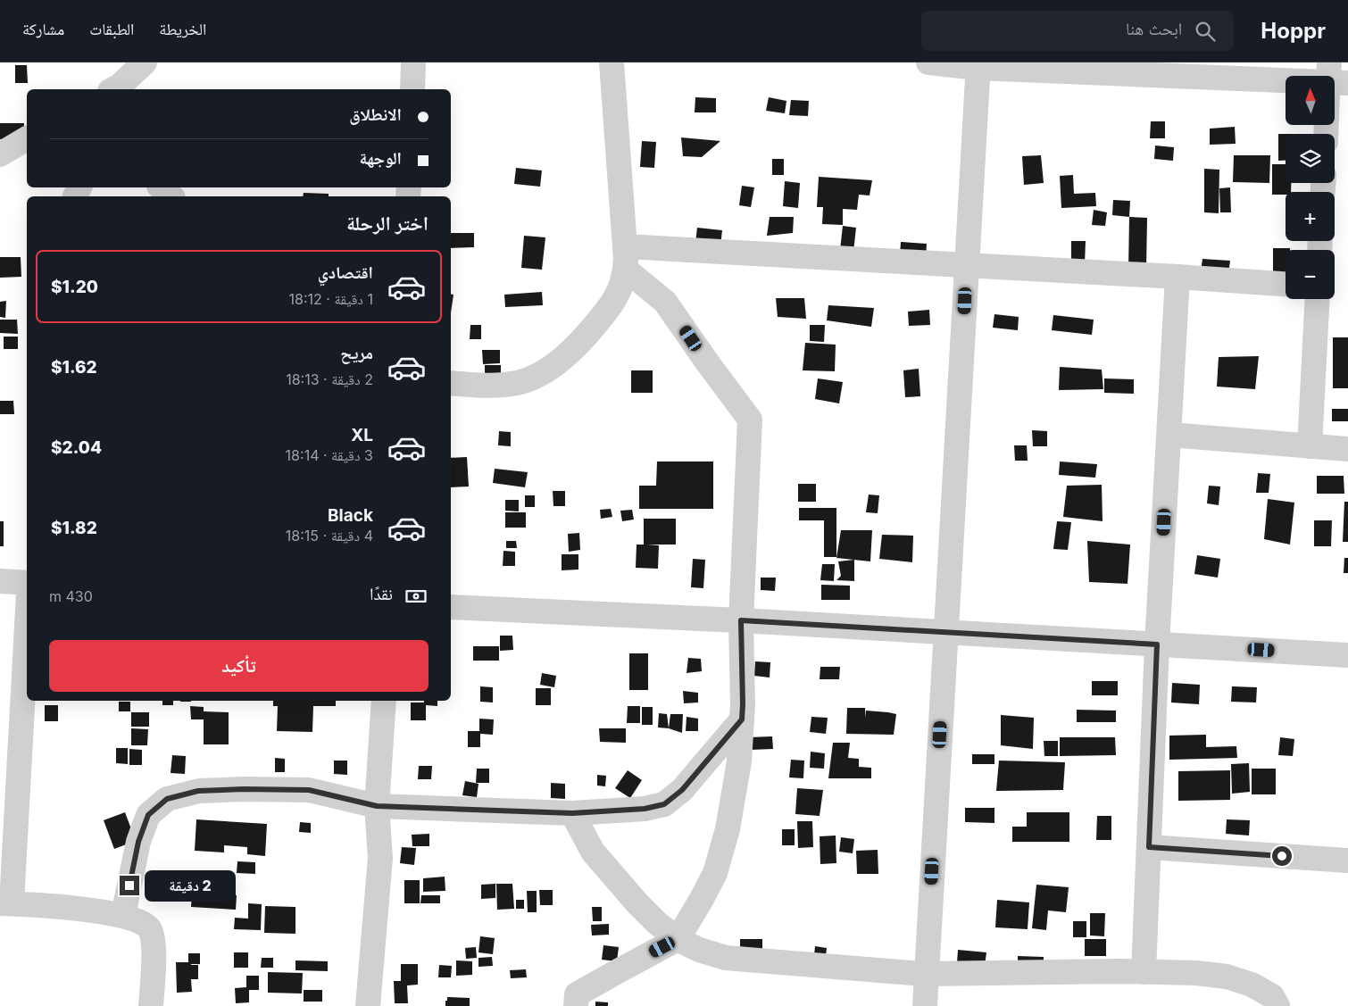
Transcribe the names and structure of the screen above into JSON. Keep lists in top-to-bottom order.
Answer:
{
  "north": "top",
  "page": {
    "header": "Hoppr",
    "search": "ابحث هنا",
    "nav": ["الخريطة", "الطبقات", "مشاركة"],
    "map_buttons": ["+", "−"],
    "banner": ["الانطلاق", "الوجهة"],
    "heading": "اختر الرحلة",
    "list": [
      {
        "name": "اقتصادي",
        "note": "1 دقيقة · 18:12",
        "value": "$1.20"
      },
      {
        "name": "مريح",
        "note": "2 دقيقة · 18:13",
        "value": "$1.62"
      },
      {
        "name": "XL",
        "note": "3 دقيقة · 18:14",
        "value": "$2.04"
      },
      {
        "name": "Black",
        "note": "4 دقيقة · 18:15",
        "value": "$1.82"
      }
    ],
    "pay": ["نقدًا", "430 m"],
    "buttons": "تأكيد",
    "bubble": "2 دقيقة"
  }
}
